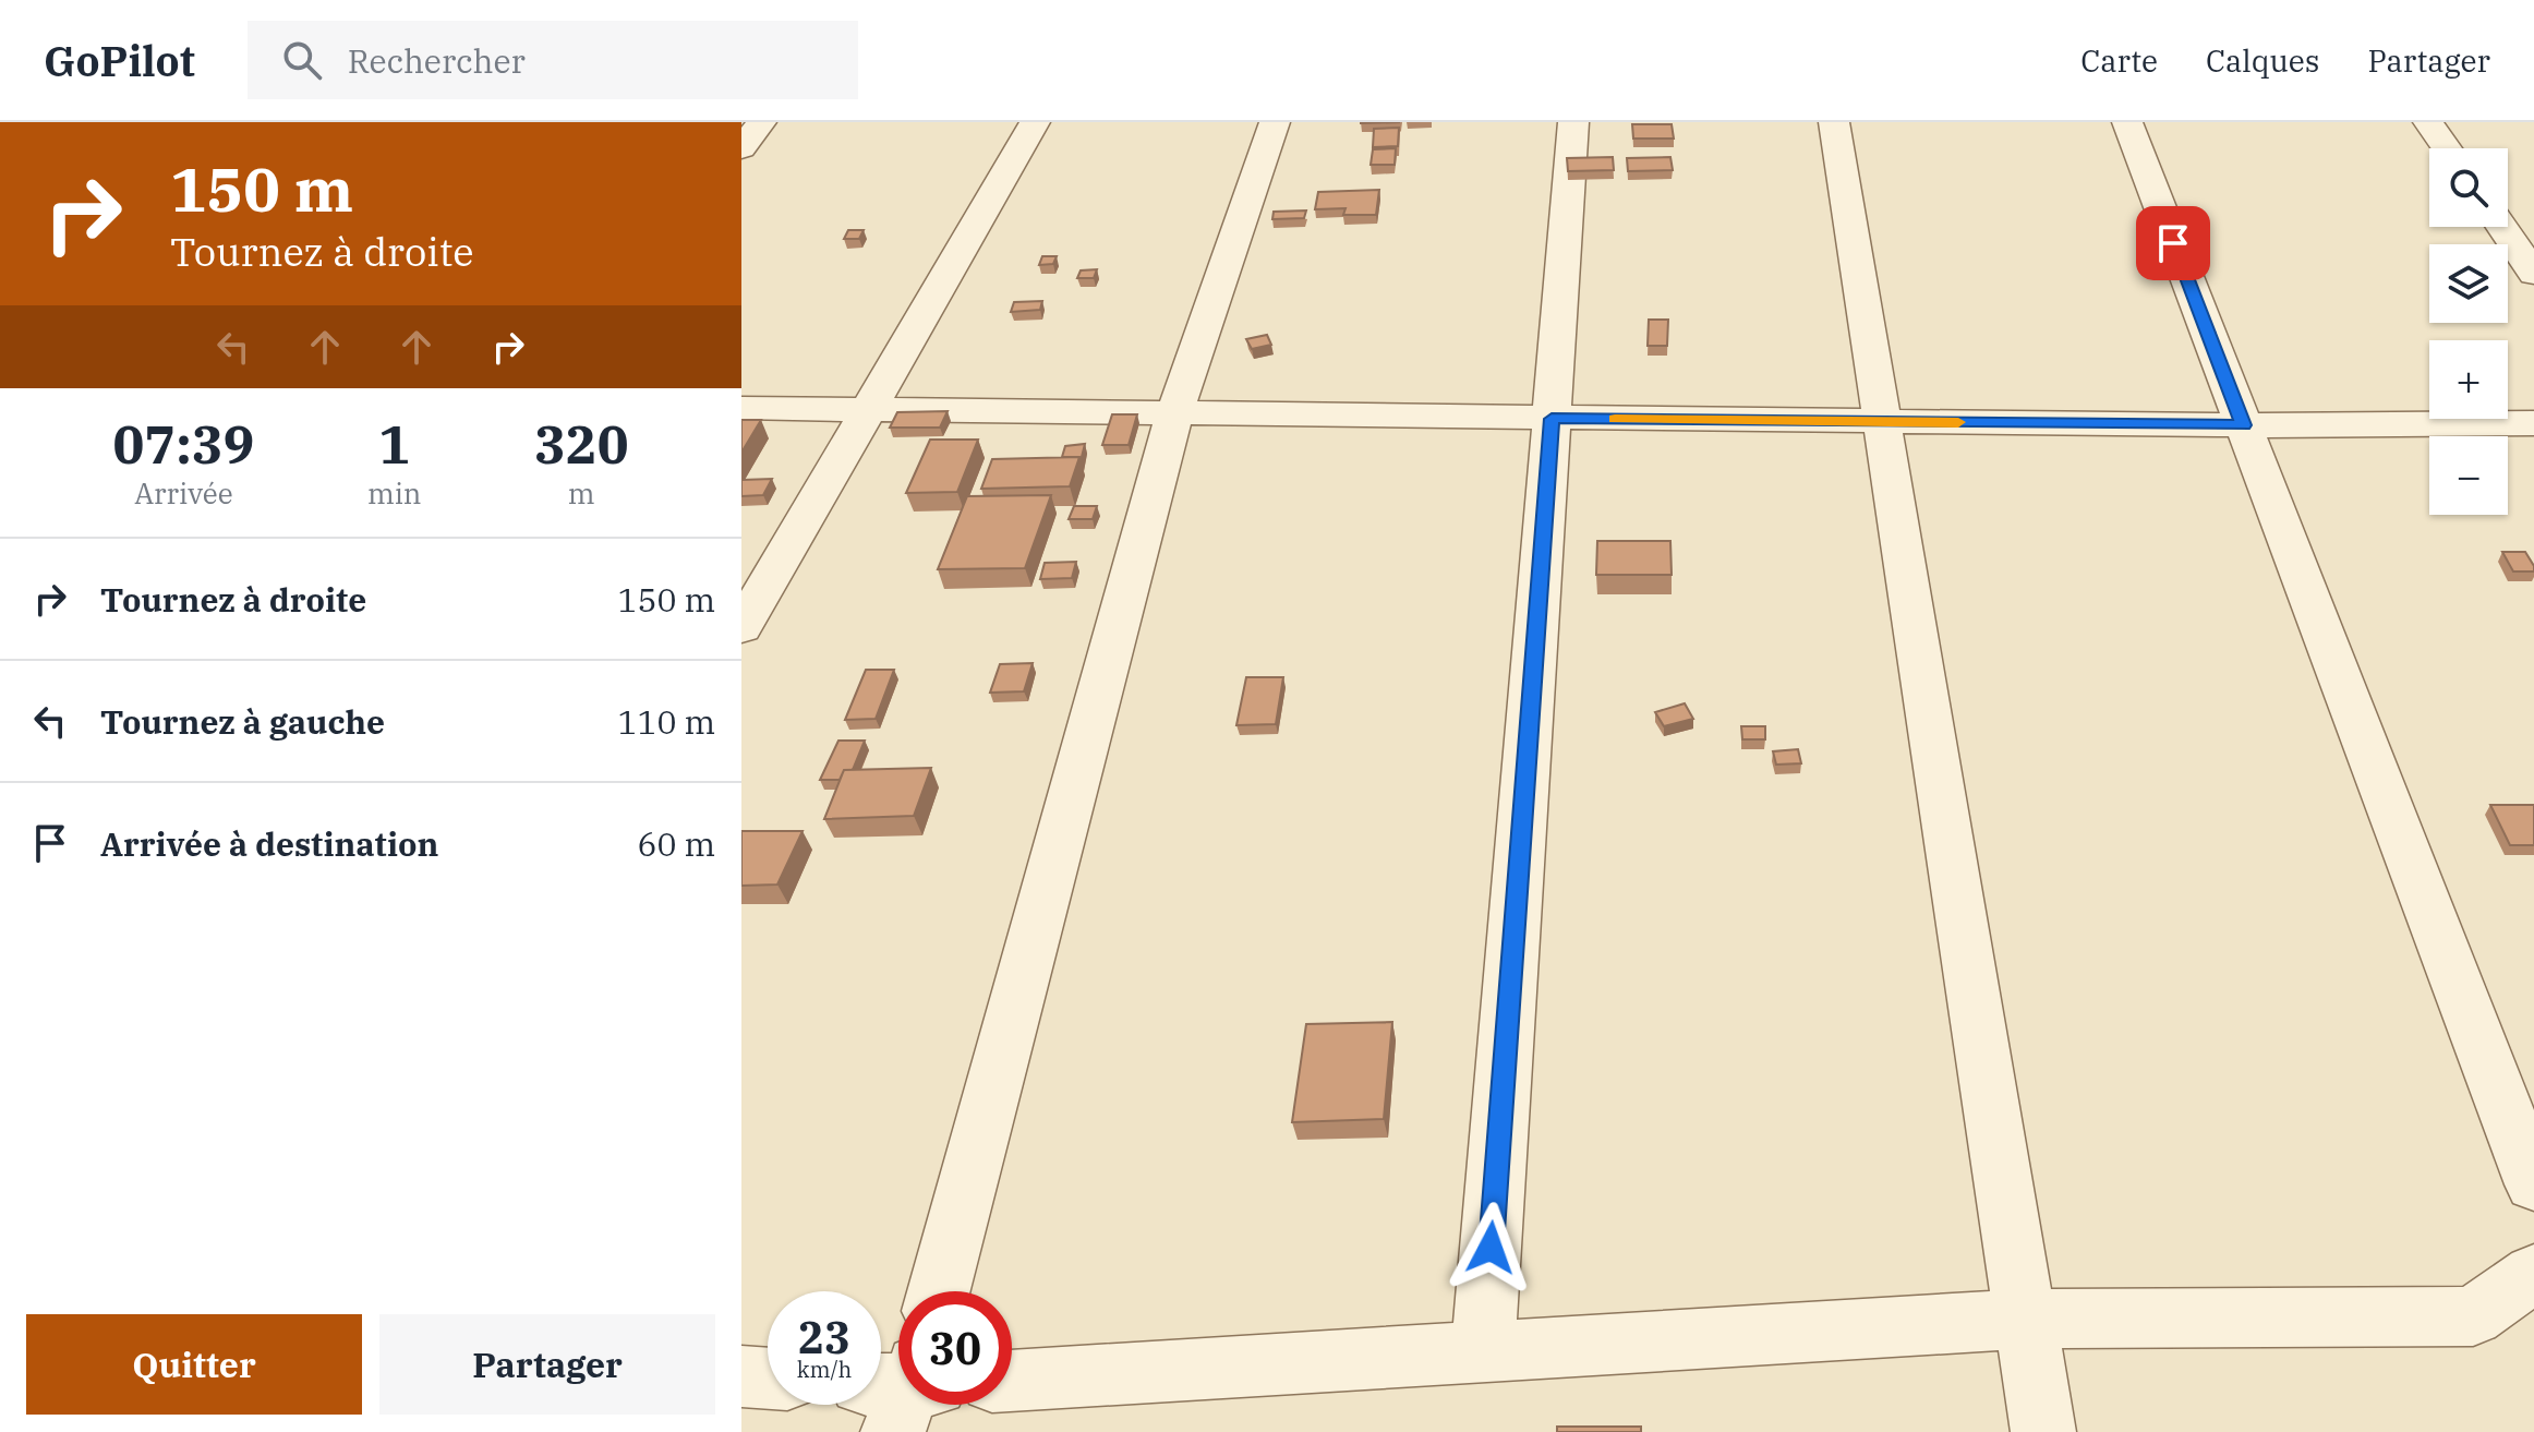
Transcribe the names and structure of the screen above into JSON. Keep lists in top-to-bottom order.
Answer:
{
  "page": {
    "header": "GoPilot",
    "search": "Rechercher",
    "nav": ["Carte", "Calques", "Partager"],
    "turn": ["150 m", "Tournez à droite"],
    "map_buttons": ["+", "−"],
    "eta": [
      "07:39",
      "Arrivée",
      "1",
      "min",
      "320",
      "m"
    ],
    "list": [
      {
        "name": "Tournez à droite",
        "value": "150 m"
      },
      {
        "name": "Tournez à gauche",
        "value": "110 m"
      },
      {
        "name": "Arrivée à destination",
        "value": "60 m"
      }
    ],
    "speed": "23 km/h",
    "limit": "30",
    "buttons": ["Quitter", "Partager"]
  }
}
